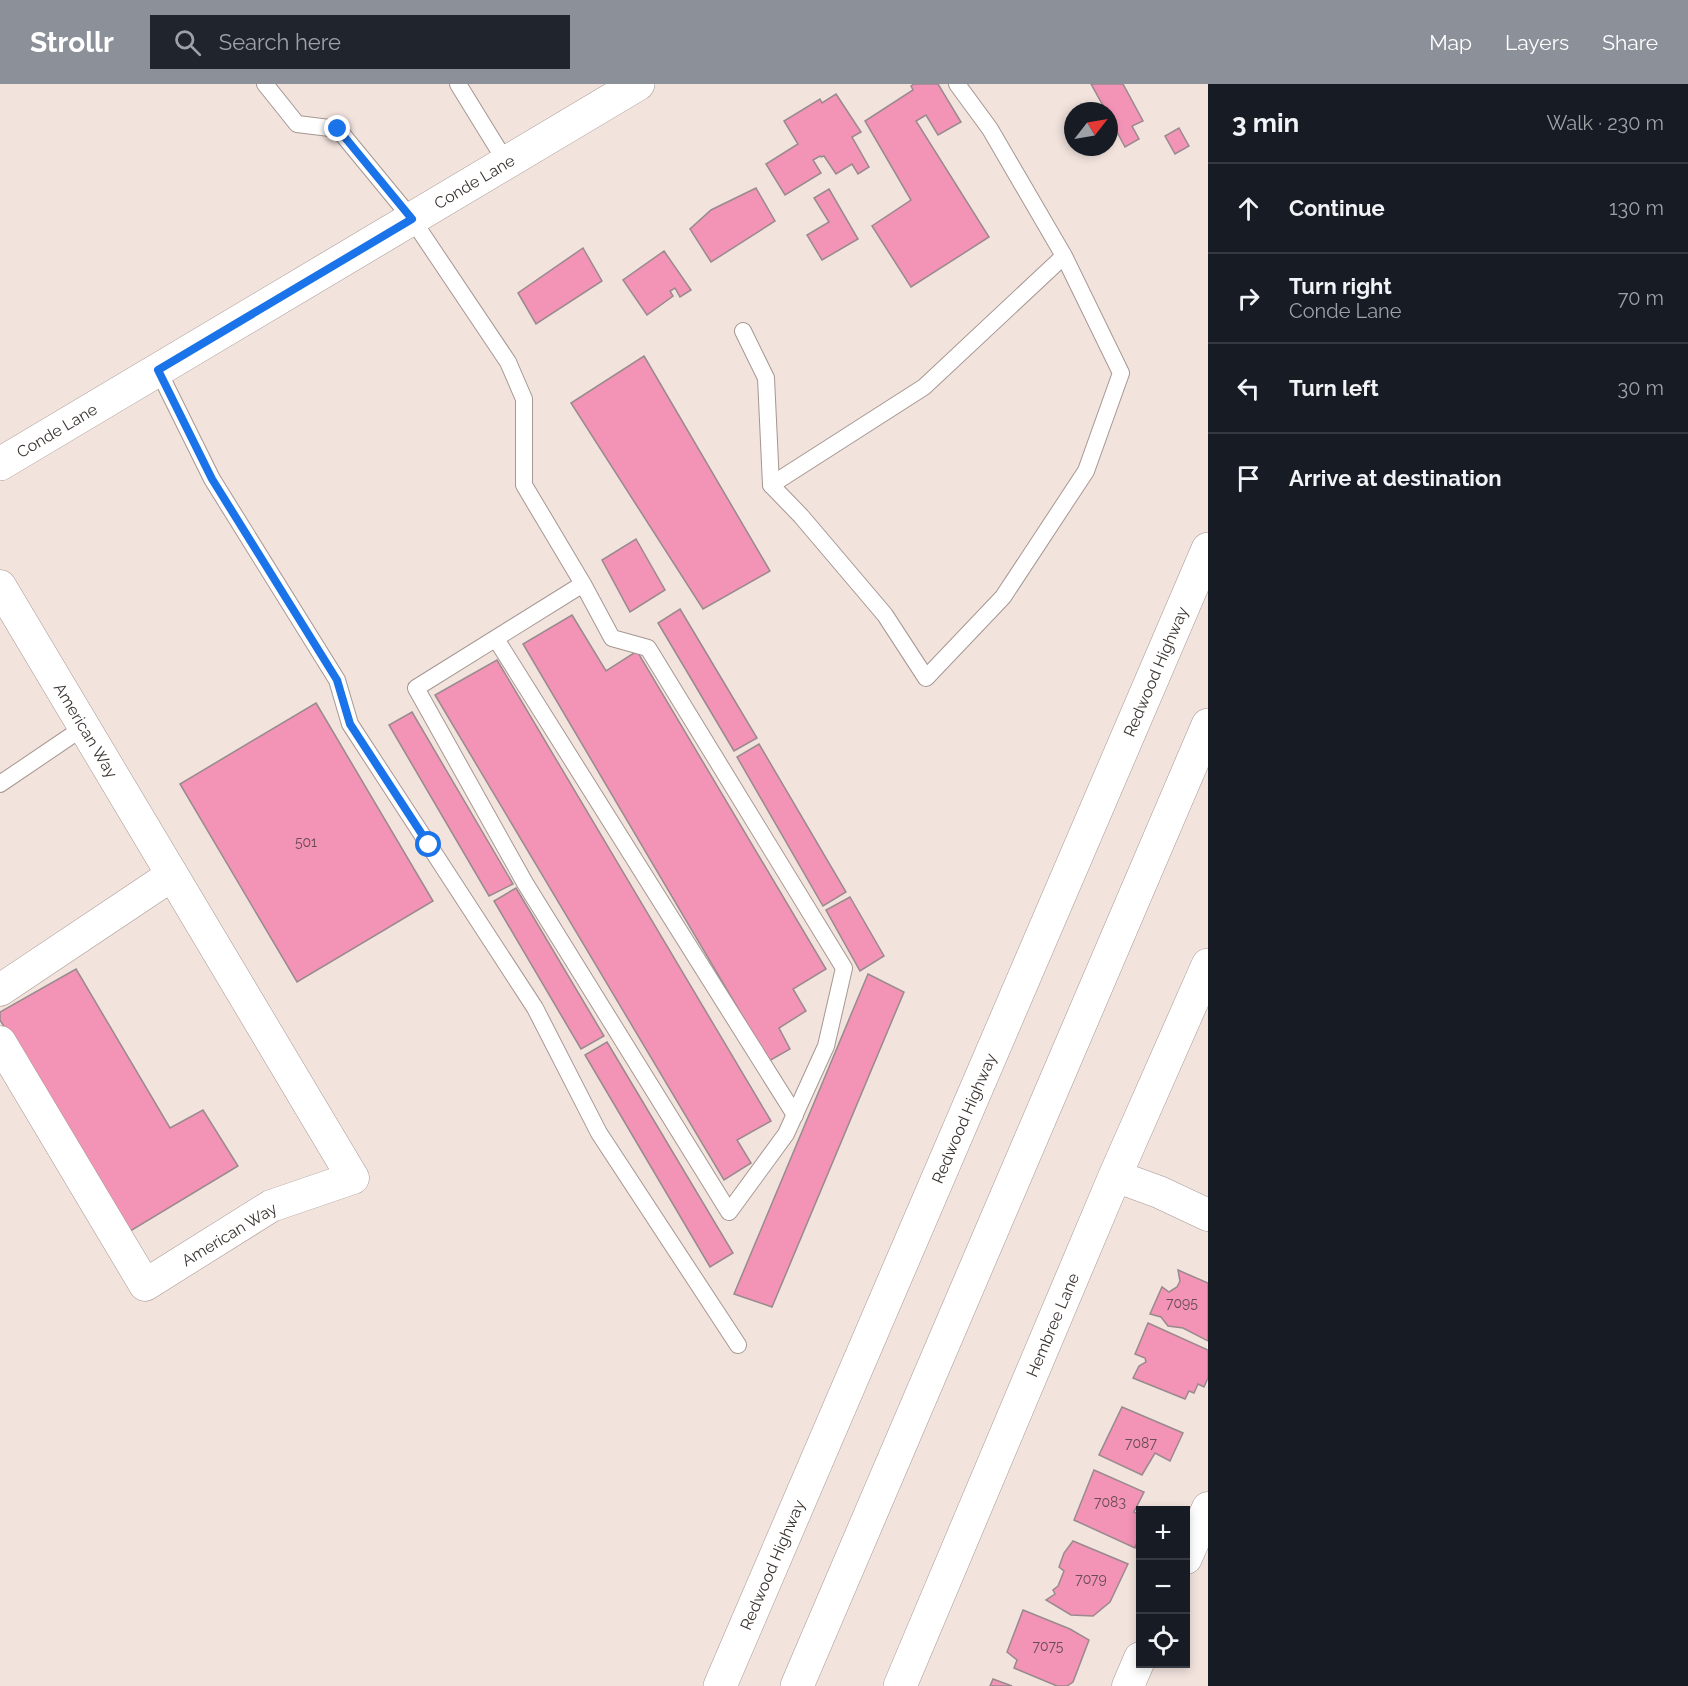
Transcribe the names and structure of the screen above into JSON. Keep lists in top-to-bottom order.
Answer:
{
  "streets": {
    "main road": ["Conde Lane", "Redwood Highway", "Hembree Lane"],
    "street": ["American Way"]
  },
  "house_numbers": [
    "501",
    "7095",
    "7087",
    "7083",
    "7079",
    "7075"
  ],
  "north": "top right",
  "page": {
    "header": "Strollr",
    "search": "Search here",
    "nav": ["Map", "Layers", "Share"],
    "heading": ["3 min", "Walk · 230 m"],
    "list": [
      ["Continue", "130 m"],
      ["Turn right", "Conde Lane", "70 m"],
      ["Turn left", "30 m"],
      "Arrive at destination"
    ],
    "map_buttons": ["+", "−"]
  }
}
